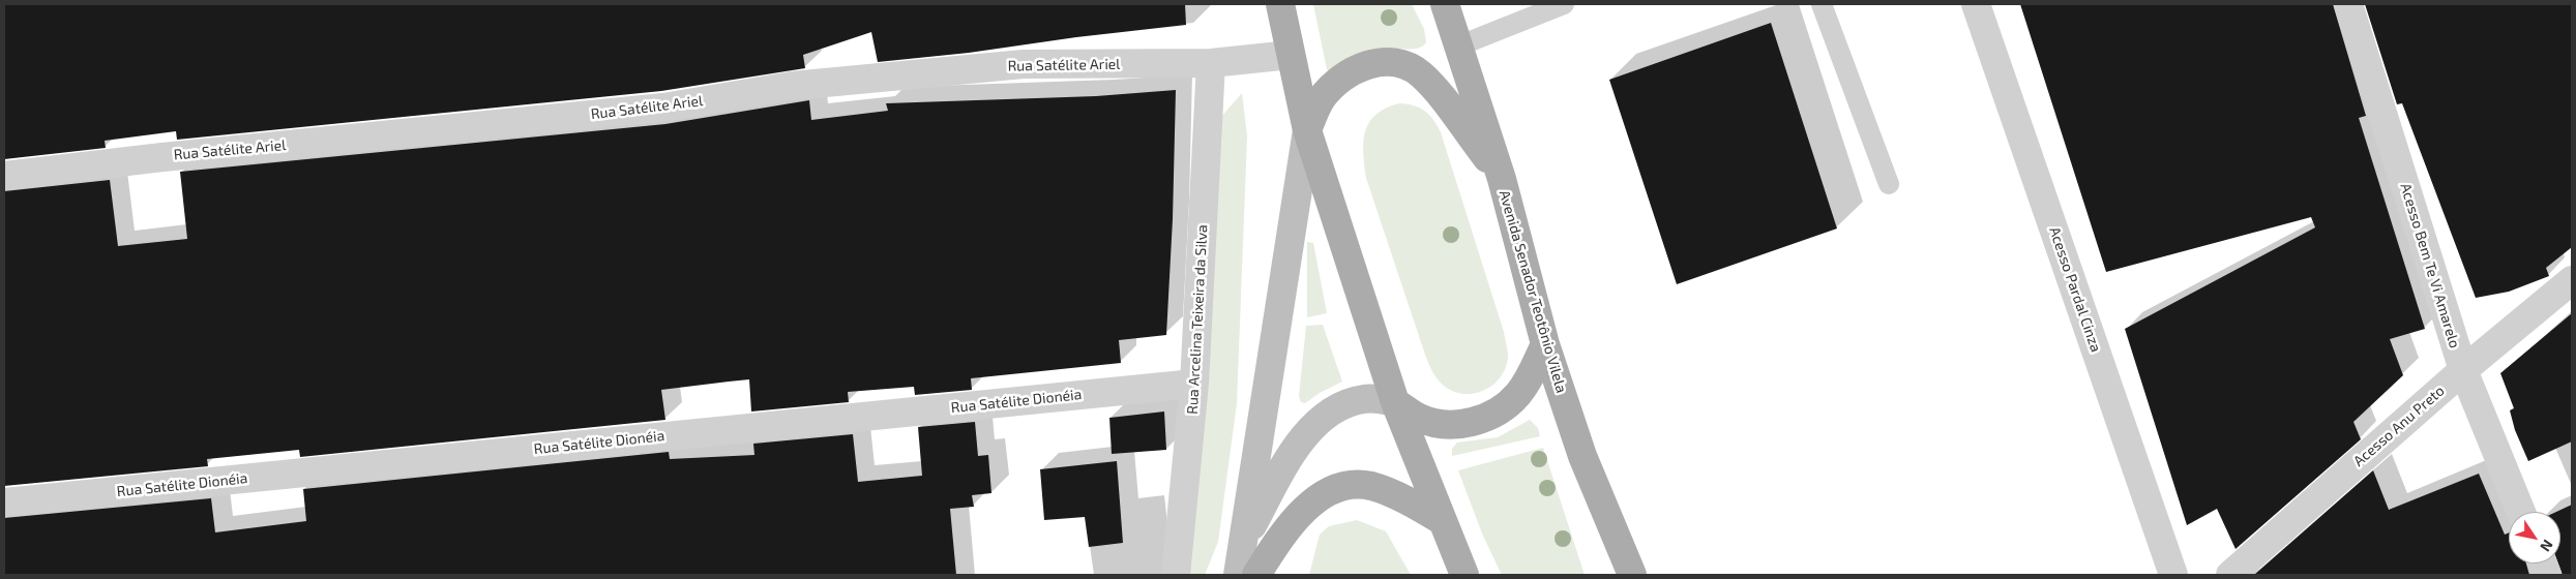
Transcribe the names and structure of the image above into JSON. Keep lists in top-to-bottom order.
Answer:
{
  "streets": {
    "main road": ["Avenida Senador Teotônio Vilela"],
    "street": [
      "Rua Satélite Ariel",
      "Acesso Bem Te Vi Amarelo",
      "Acesso Pardal Cinza",
      "Rua Arcelina Teixeira da Silva",
      "Rua Satélite Dionéia",
      "Acesso Anu Preto"
    ]
  },
  "crossings": [
    ["Rua Satélite Ariel", "Rua Arcelina Teixeira da Silva"],
    ["Acesso Bem Te Vi Amarelo", "Acesso Anu Preto"],
    ["Rua Arcelina Teixeira da Silva", "Rua Satélite Dionéia"]
  ],
  "north": "bottom right"
}
